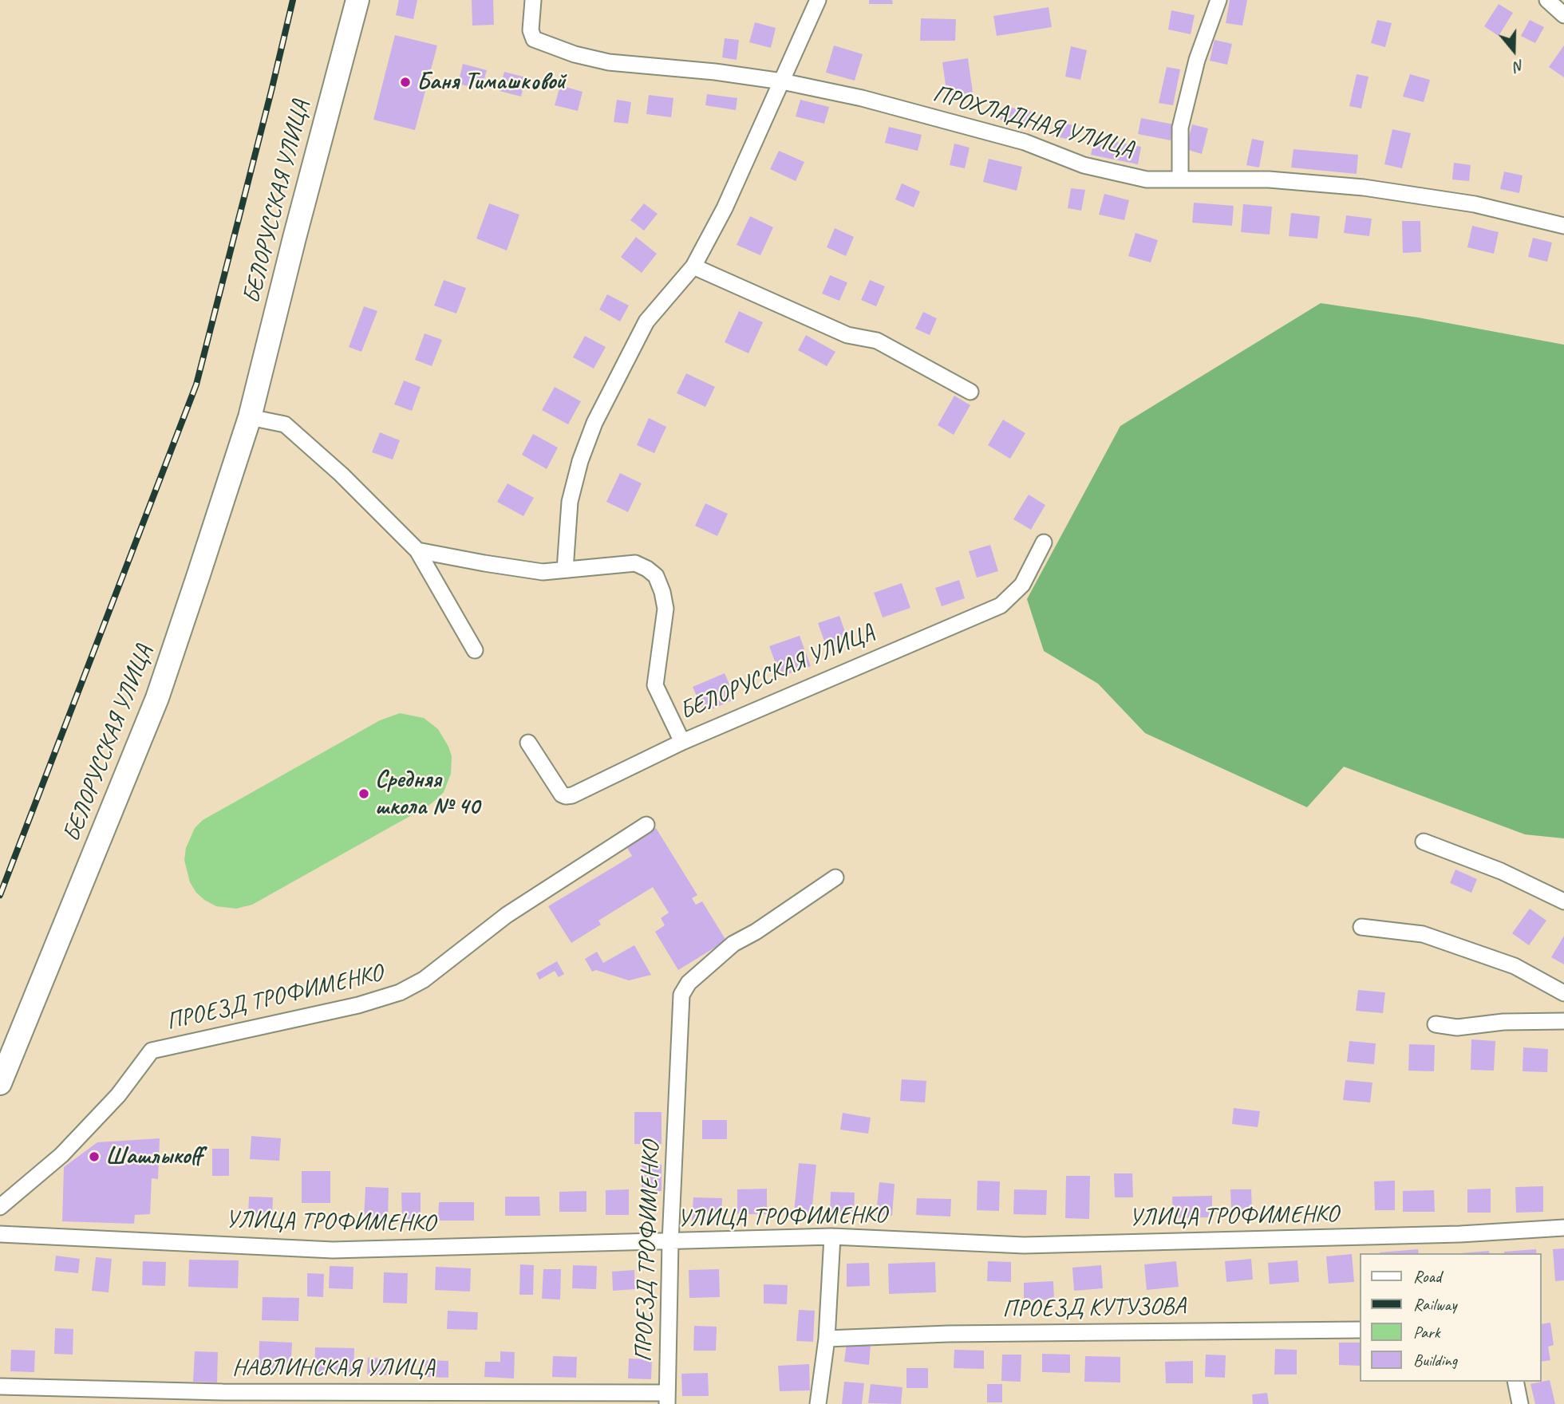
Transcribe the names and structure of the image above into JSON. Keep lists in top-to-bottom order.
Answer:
{
  "streets": {
    "main road": ["БЕЛОРУССКАЯ УЛИЦА"],
    "street": [
      "ПРОХЛАДНАЯ УЛИЦА",
      "ПРОЕЗД ТРОФИМЕНКО",
      "УЛИЦА ТРОФИМЕНКО",
      "ПРОЕЗД КУТУЗОВА",
      "НАВЛИНСКАЯ УЛИЦА"
    ]
  },
  "crossings": [
    ["ПРОЕЗД ТРОФИМЕНКО", "УЛИЦА ТРОФИМЕНКО"],
    ["ПРОЕЗД ТРОФИМЕНКО", "НАВЛИНСКАЯ УЛИЦА"]
  ],
  "places": ["Баня Тимашковой", "Средняя школа № 40", "Шашлыкоff"],
  "legend": [
    "Road",
    "Railway",
    "Park",
    "Building"
  ],
  "north": "bottom"
}
